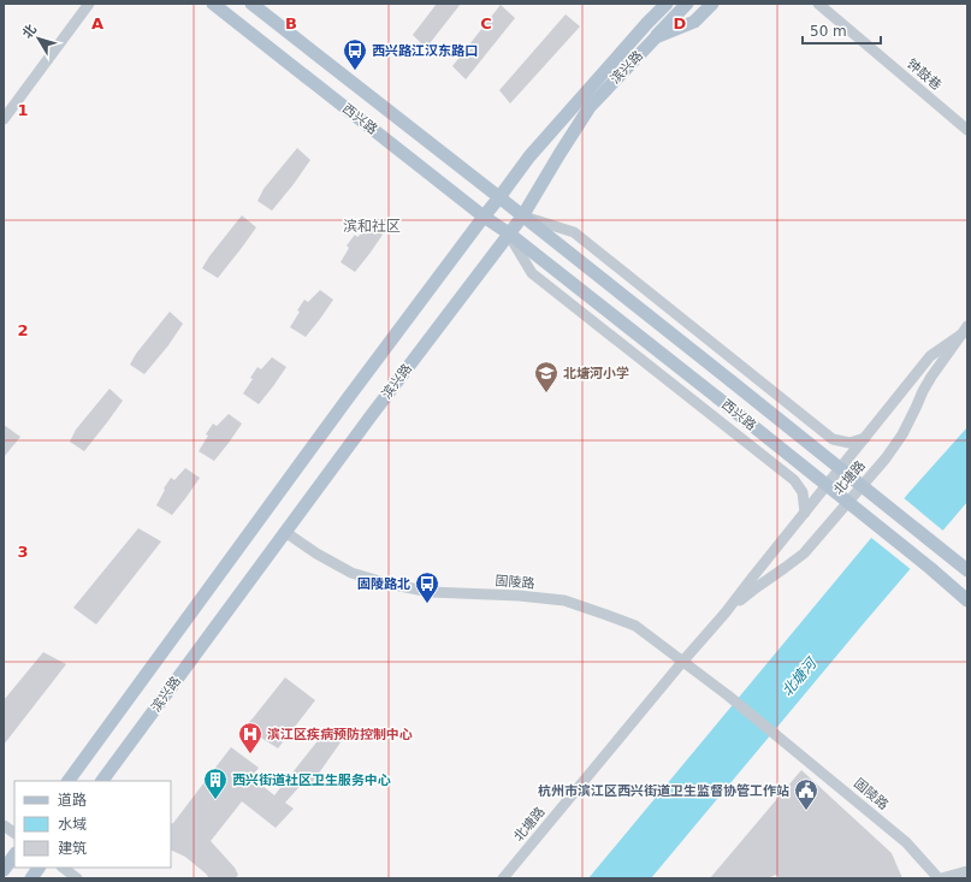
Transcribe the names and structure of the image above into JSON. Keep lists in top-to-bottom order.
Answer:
{
  "streets": {
    "main road": ["滨兴路", "西兴路"],
    "street": ["钟鼓巷", "北塘路", "固陵路"]
  },
  "crossings": [
    ["滨兴路", "西兴路"],
    ["滨兴路", "固陵路"],
    ["西兴路", "北塘路"],
    ["北塘路", "固陵路"]
  ],
  "districts": ["滨和社区"],
  "water": ["北塘河"],
  "places": {
    "bus stop": ["西兴路江汉东路口", "固陵路北"],
    "school or university": ["北塘河小学"],
    "hospital": ["滨江区疾病预防控制中心"],
    "building": ["西兴街道社区卫生服务中心"],
    "public building": ["杭州市滨江区西兴街道卫生监督协管工作站"]
  },
  "legend": ["道路", "水域", "建筑"],
  "scale_bar": "50 m",
  "north": "top left",
  "grid": {
    "columns": [
      "A",
      "B",
      "C",
      "D"
    ],
    "rows": ["1", "2", "3"]
  }
}
